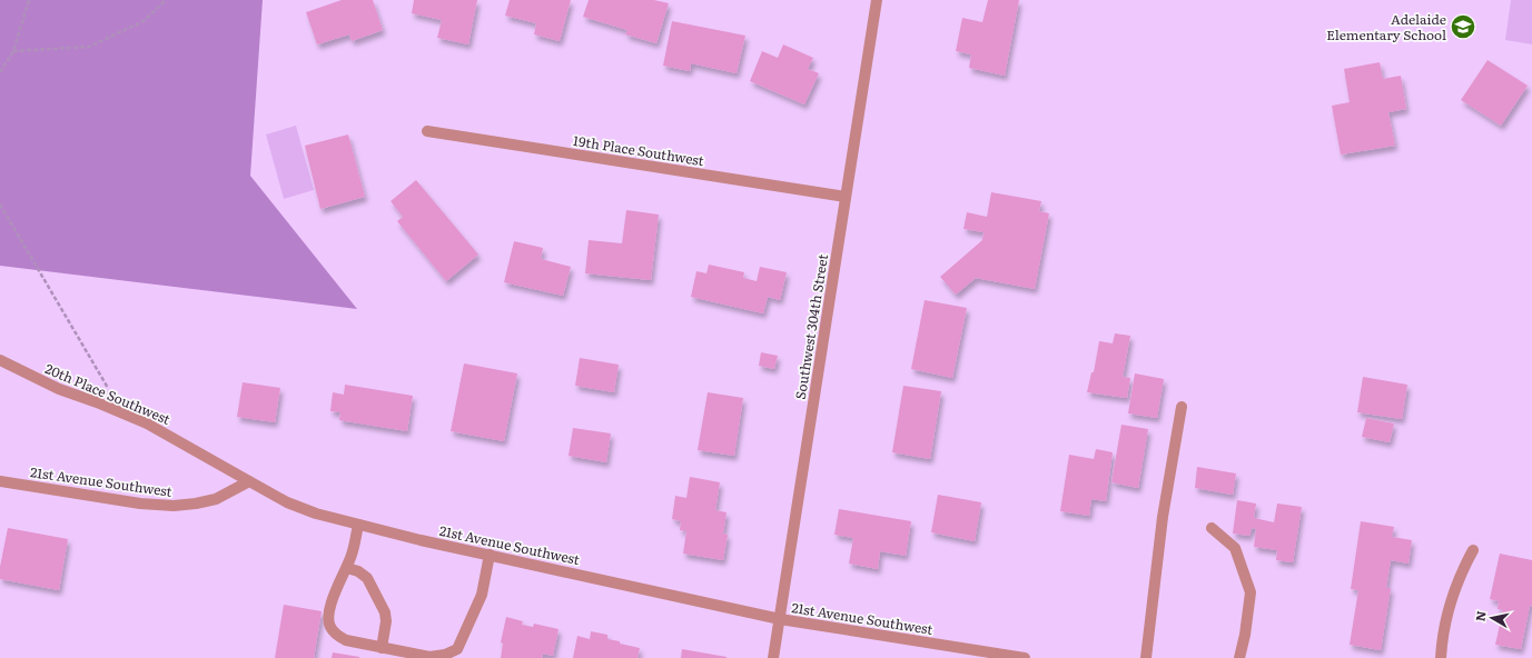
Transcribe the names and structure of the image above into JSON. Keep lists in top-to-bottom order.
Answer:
{
  "streets": {
    "street": [
      "19th Place Southwest",
      "Southwest 304th Street",
      "20th Place Southwest",
      "21st Avenue Southwest"
    ]
  },
  "crossings": [
    ["19th Place Southwest", "Southwest 304th Street"],
    ["Southwest 304th Street", "21st Avenue Southwest"],
    ["20th Place Southwest", "21st Avenue Southwest"]
  ],
  "places": {
    "school or university": ["Adelaide Elementary School"]
  },
  "north": "left"
}
